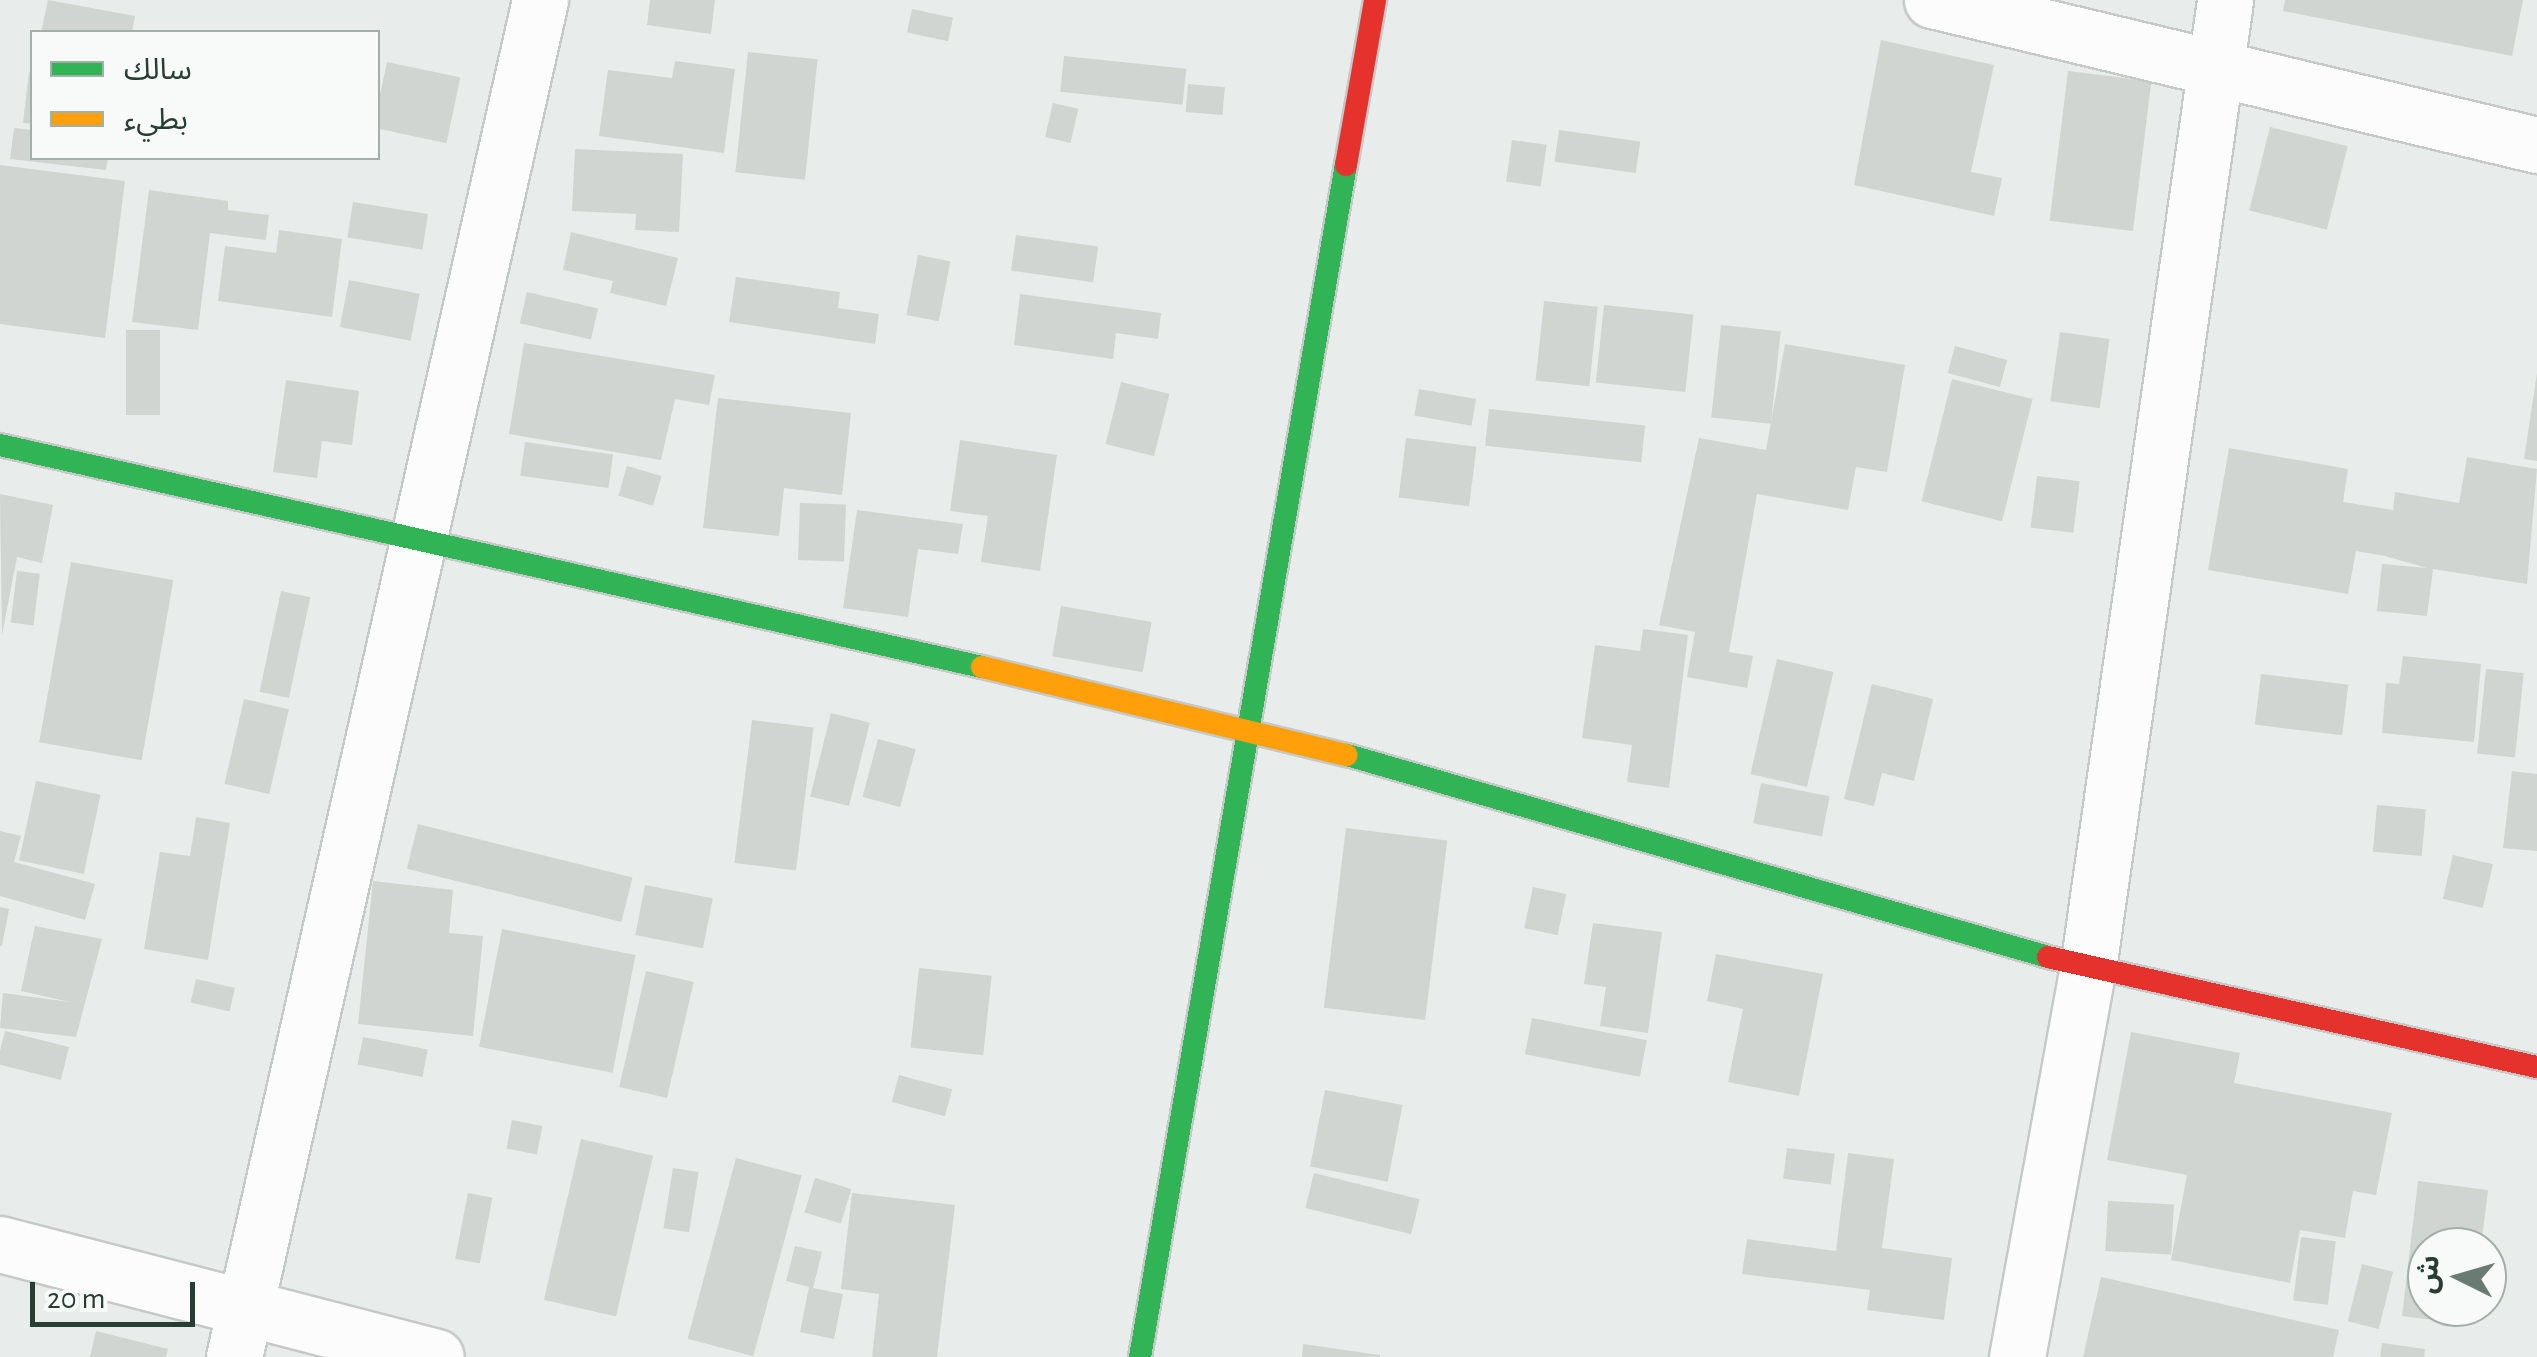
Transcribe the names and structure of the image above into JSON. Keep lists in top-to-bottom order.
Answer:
{
  "legend": ["سالك", "بطيء"],
  "scale_bar": "20 m",
  "north": "left"
}
